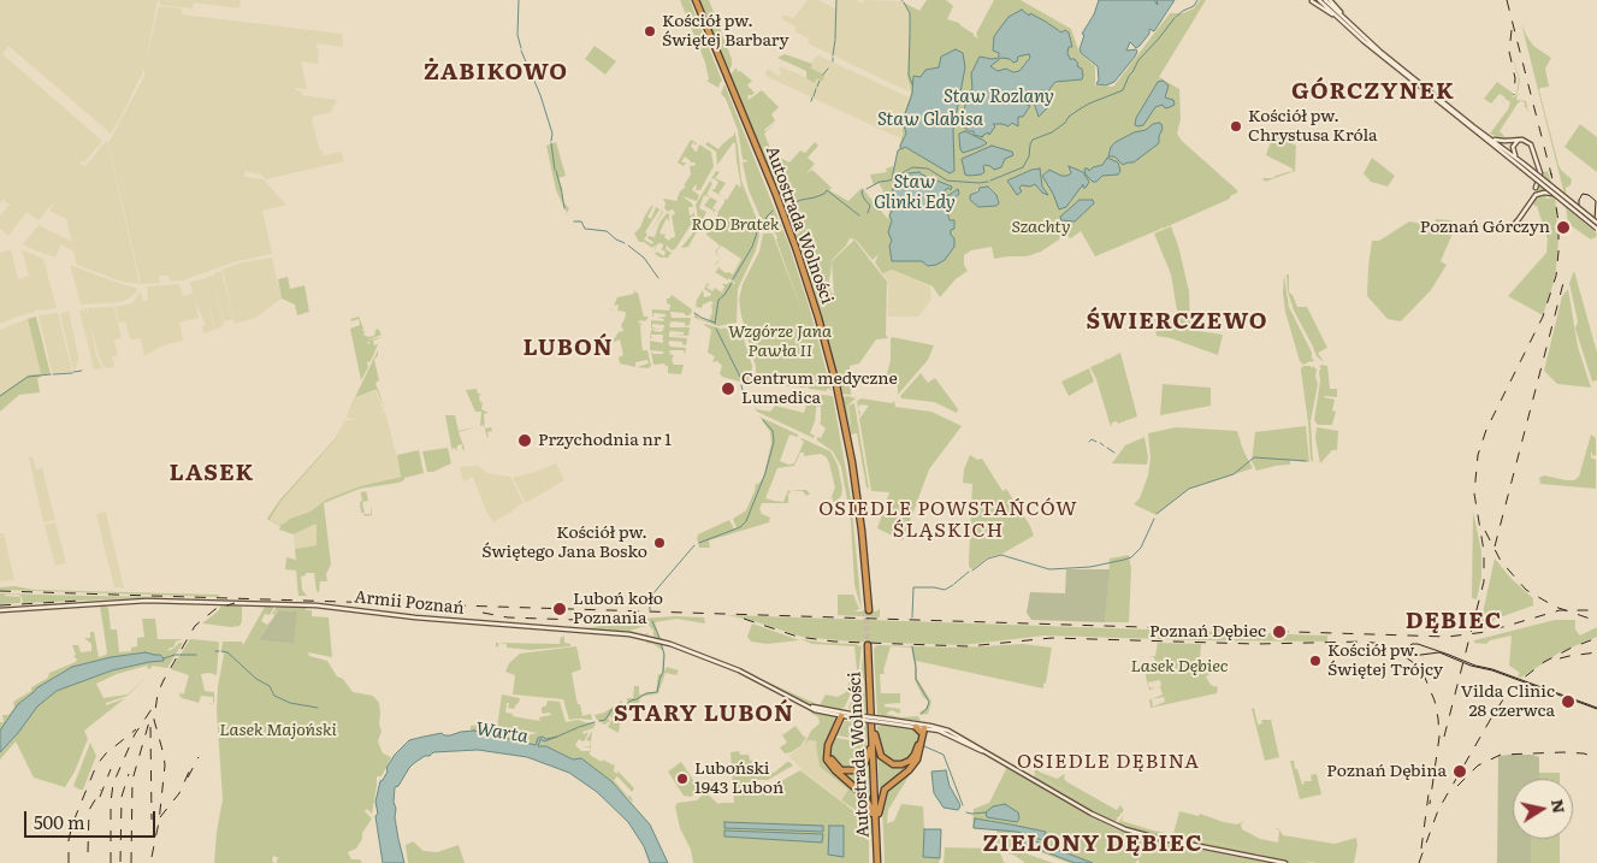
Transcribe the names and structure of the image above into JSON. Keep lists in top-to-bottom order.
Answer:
{
  "streets": {
    "highway": ["Autostrada Wolności"],
    "main road": ["Armii Poznań"]
  },
  "districts": [
    "ŻABIKOWO",
    "GÓRCZYNEK",
    "ŚWIERCZEWO",
    "LUBOŃ",
    "LASEK",
    "OSIEDLE POWSTAŃCÓW ŚLĄSKICH",
    "DĘBIEC",
    "STARY LUBOŃ",
    "OSIEDLE DĘBINA",
    "ZIELONY DĘBIEC"
  ],
  "water": [
    "Staw Rozlany",
    "Staw Glabisa",
    "Staw Glinki Edy",
    "Warta"
  ],
  "parks": [
    "ROD Bratek",
    "Szachty",
    "Wzgórze Jana Pawła II",
    "Lasek Dębiec",
    "Lasek Majoński"
  ],
  "places": [
    "Kościół pw. Świętej Barbary",
    "Kościół pw. Chrystusa Króla",
    "Poznań Górczyn",
    "Centrum medyczne Lumedica",
    "Przychodnia nr 1",
    "Kościół pw. Świętego Jana Bosko",
    "Luboń koło Poznania",
    "Poznań Dębiec",
    "Kościół pw. Świętej Trójcy",
    "Vilda Clinic 28 czerwca",
    "Poznań Dębina",
    "Luboński 1943 Luboń"
  ],
  "scale_bar": "500 m",
  "north": "right"
}
